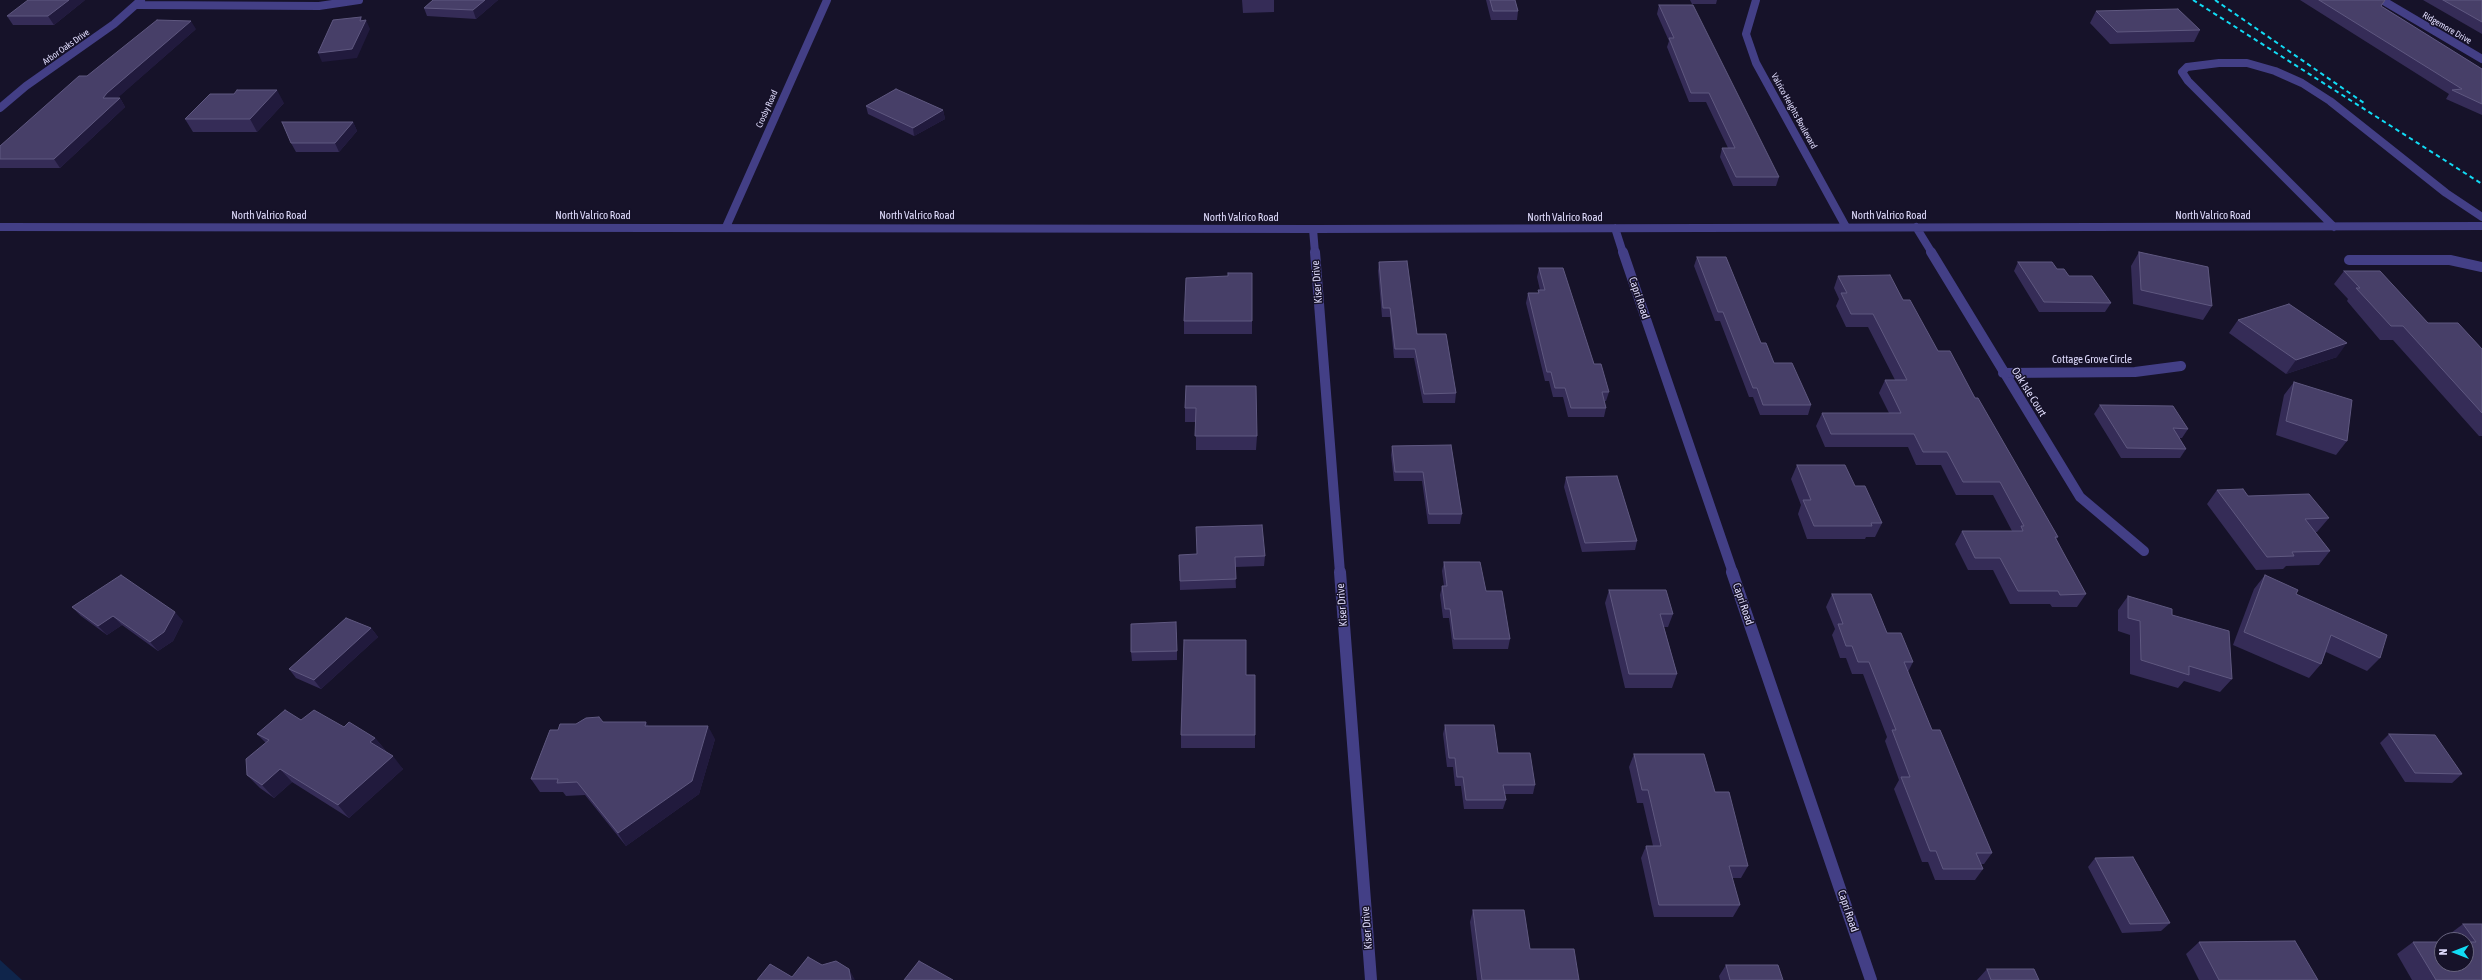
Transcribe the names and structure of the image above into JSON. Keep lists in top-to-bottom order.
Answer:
{
  "streets": {
    "street": [
      "Ridgemore Drive",
      "Arbor Oaks Drive",
      "Crosby Road",
      "Valrico Heights Boulevard",
      "North Valrico Road",
      "Kiser Drive",
      "Capri Road",
      "Cottage Grove Circle",
      "Oak Isle Court"
    ]
  },
  "crossings": [
    ["Crosby Road", "North Valrico Road"],
    ["Valrico Heights Boulevard", "North Valrico Road"],
    ["North Valrico Road", "Kiser Drive"],
    ["North Valrico Road", "Capri Road"],
    ["North Valrico Road", "Oak Isle Court"],
    ["Cottage Grove Circle", "Oak Isle Court"]
  ],
  "north": "left"
}
